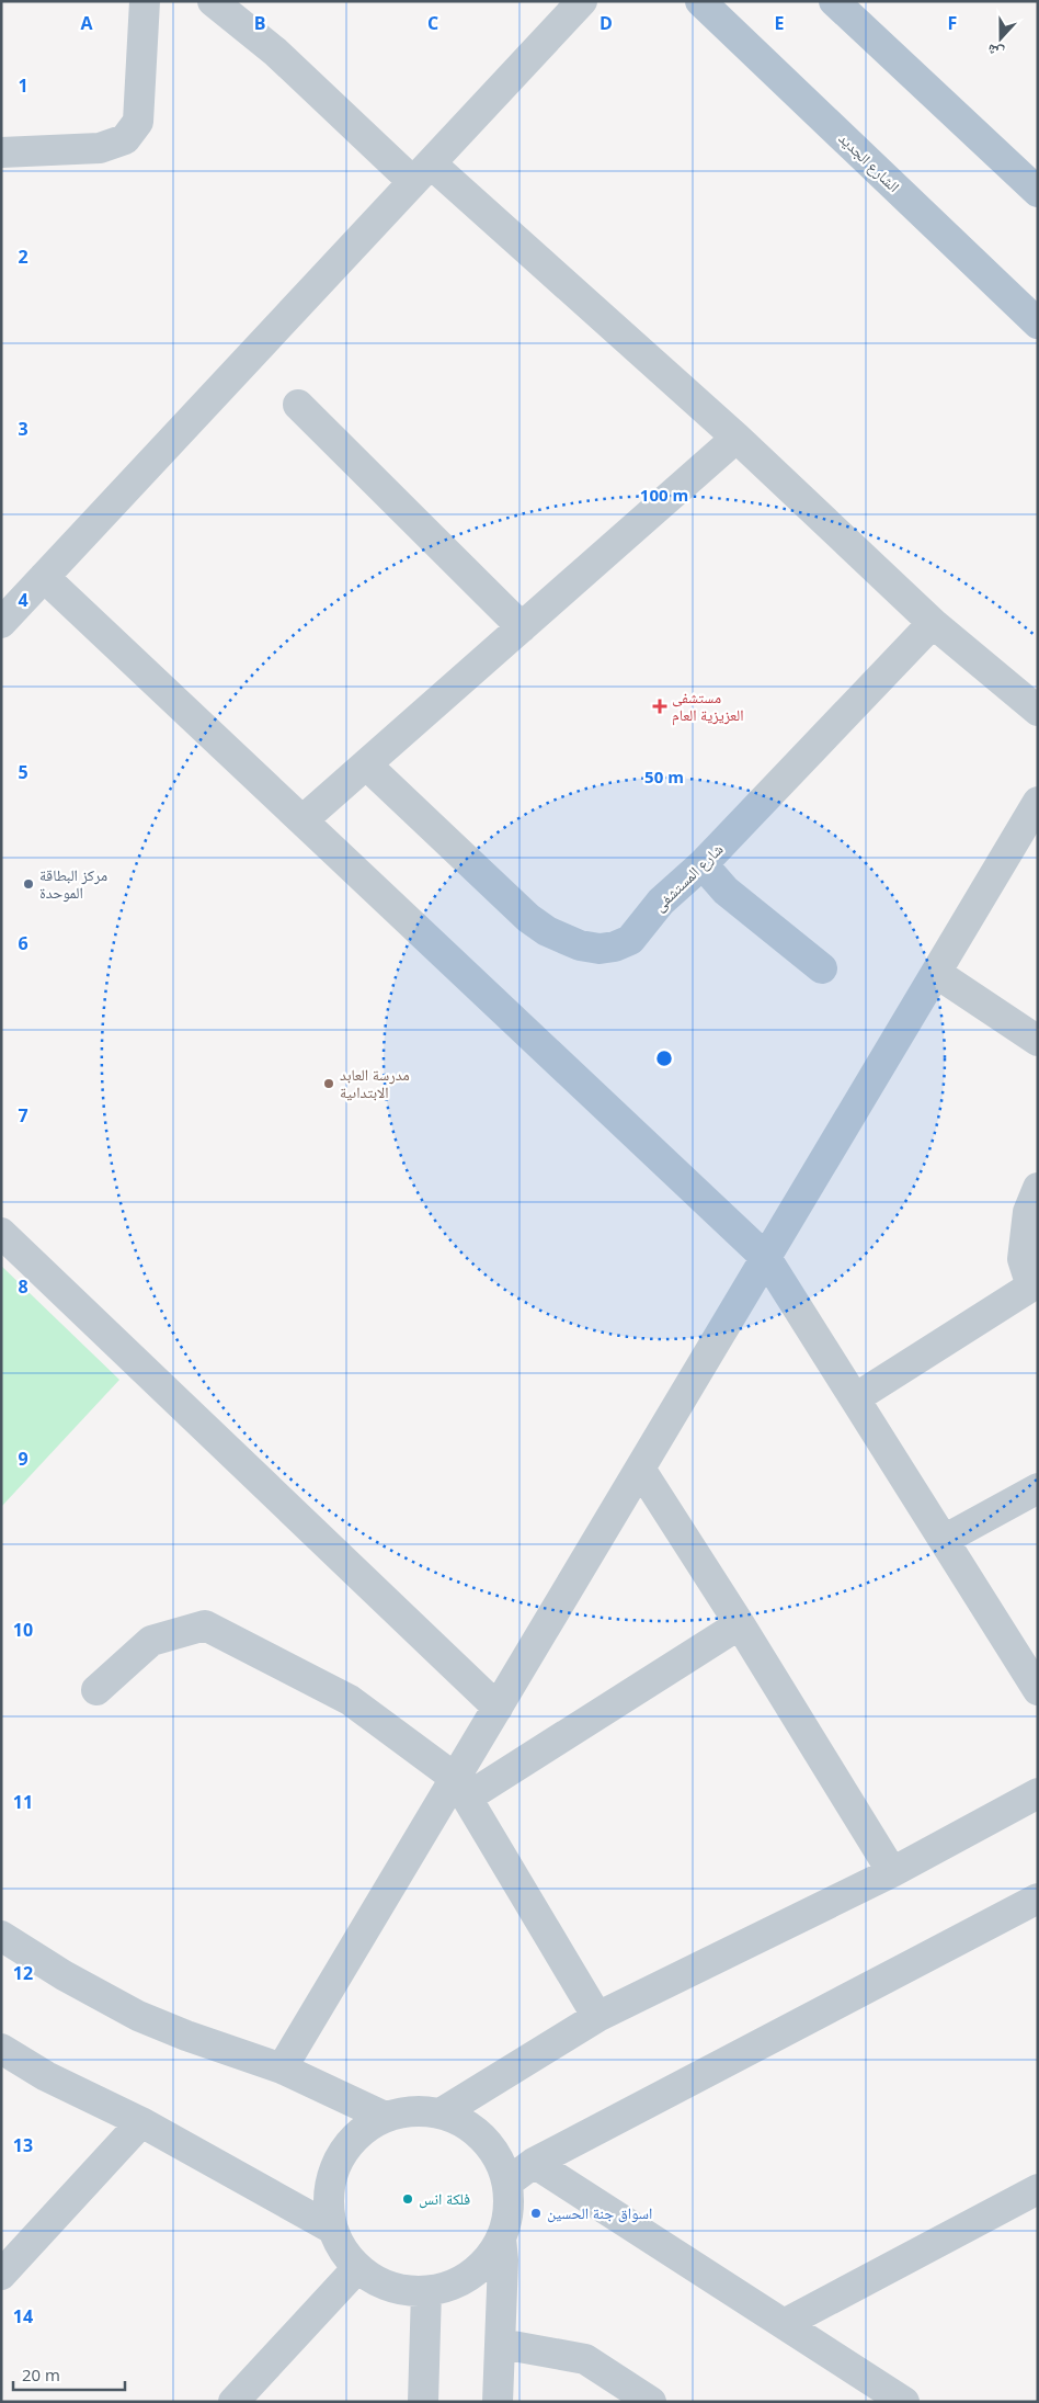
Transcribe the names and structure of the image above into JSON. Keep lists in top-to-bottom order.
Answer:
{
  "streets": {
    "main road": ["الشارع الجديد"],
    "street": ["شارع المستشفى"]
  },
  "places": {
    "health": ["مستشفى العزيزية العام"],
    "other": [
      "مركز البطاقة الموحدة",
      "مدرسة العابد الابتداىية",
      "فلكة انس",
      "اسواق جنة الحسين"
    ]
  },
  "scale_bar": "20 m",
  "north": "bottom",
  "grid": {
    "columns": [
      "A",
      "B",
      "C",
      "D",
      "E",
      "F"
    ],
    "rows": [
      "1",
      "2",
      "3",
      "4",
      "5",
      "6",
      "7",
      "8",
      "9",
      "10",
      "11",
      "12",
      "13",
      "14"
    ]
  },
  "rings": ["100 m", "50 m"]
}
